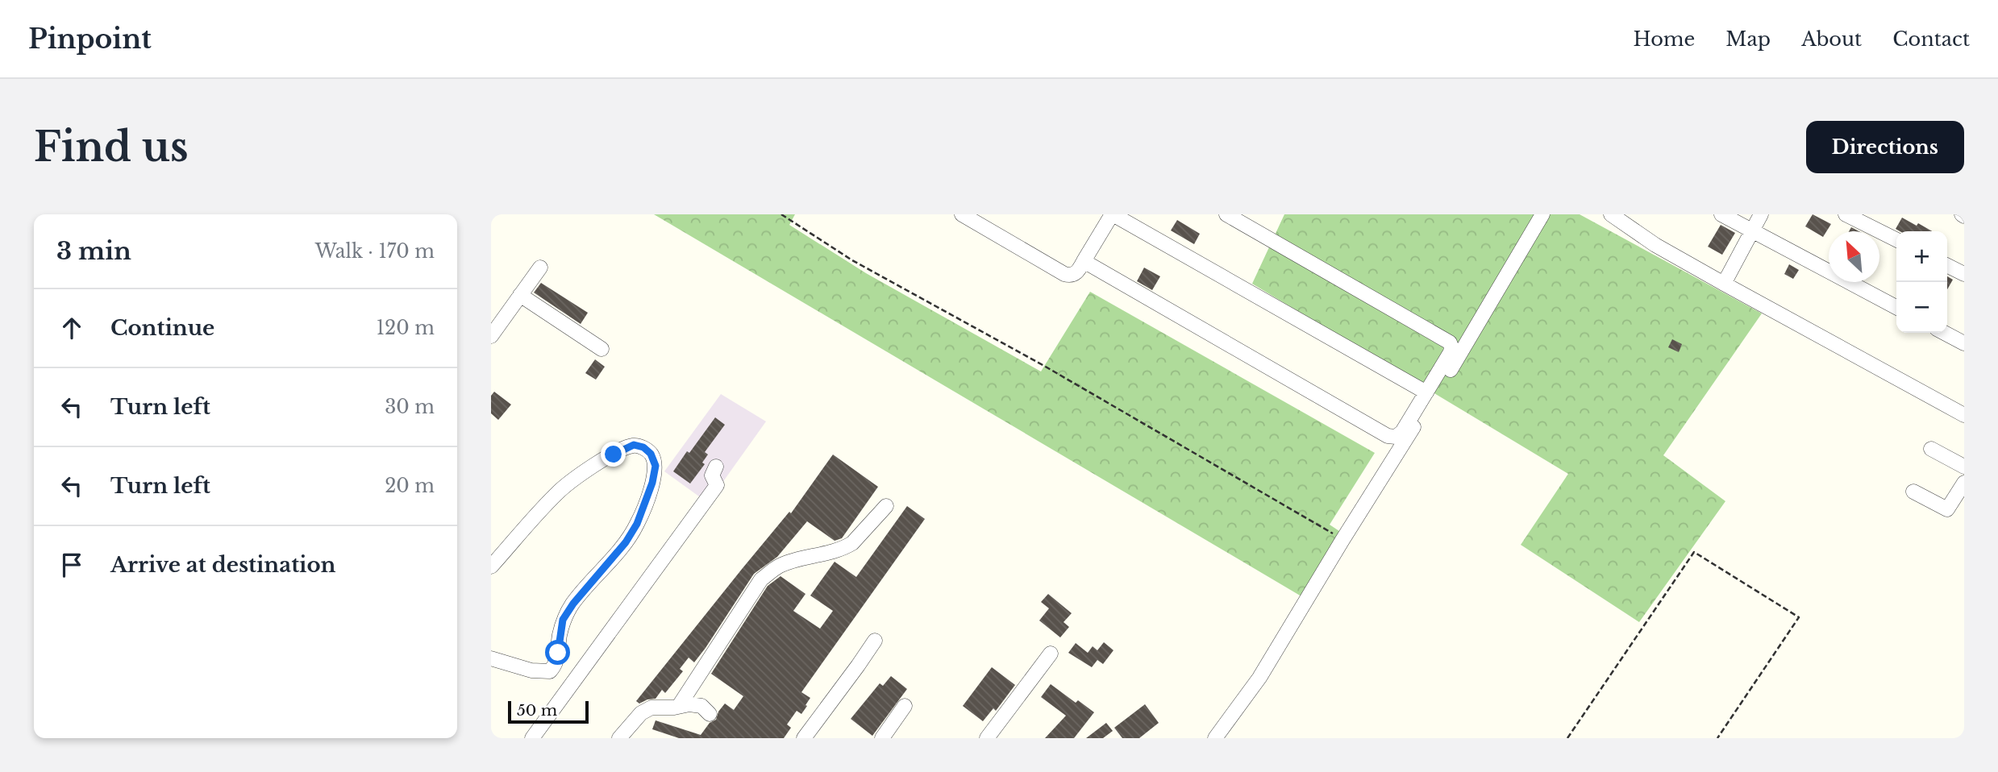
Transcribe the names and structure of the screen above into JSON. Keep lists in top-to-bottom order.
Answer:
{
  "scale_bar": "50 m",
  "north": "top left",
  "page": {
    "header": "Pinpoint",
    "nav": [
      "Home",
      "Map",
      "About",
      "Contact"
    ],
    "buttons": "Directions",
    "title": "Find us",
    "heading": ["3 min", "Walk · 170 m"],
    "map_buttons": ["+", "−"],
    "list": [
      ["Continue", "120 m"],
      ["Turn left", "30 m"],
      ["Turn left", "20 m"],
      "Arrive at destination"
    ],
    "scale": "50 m"
  }
}
